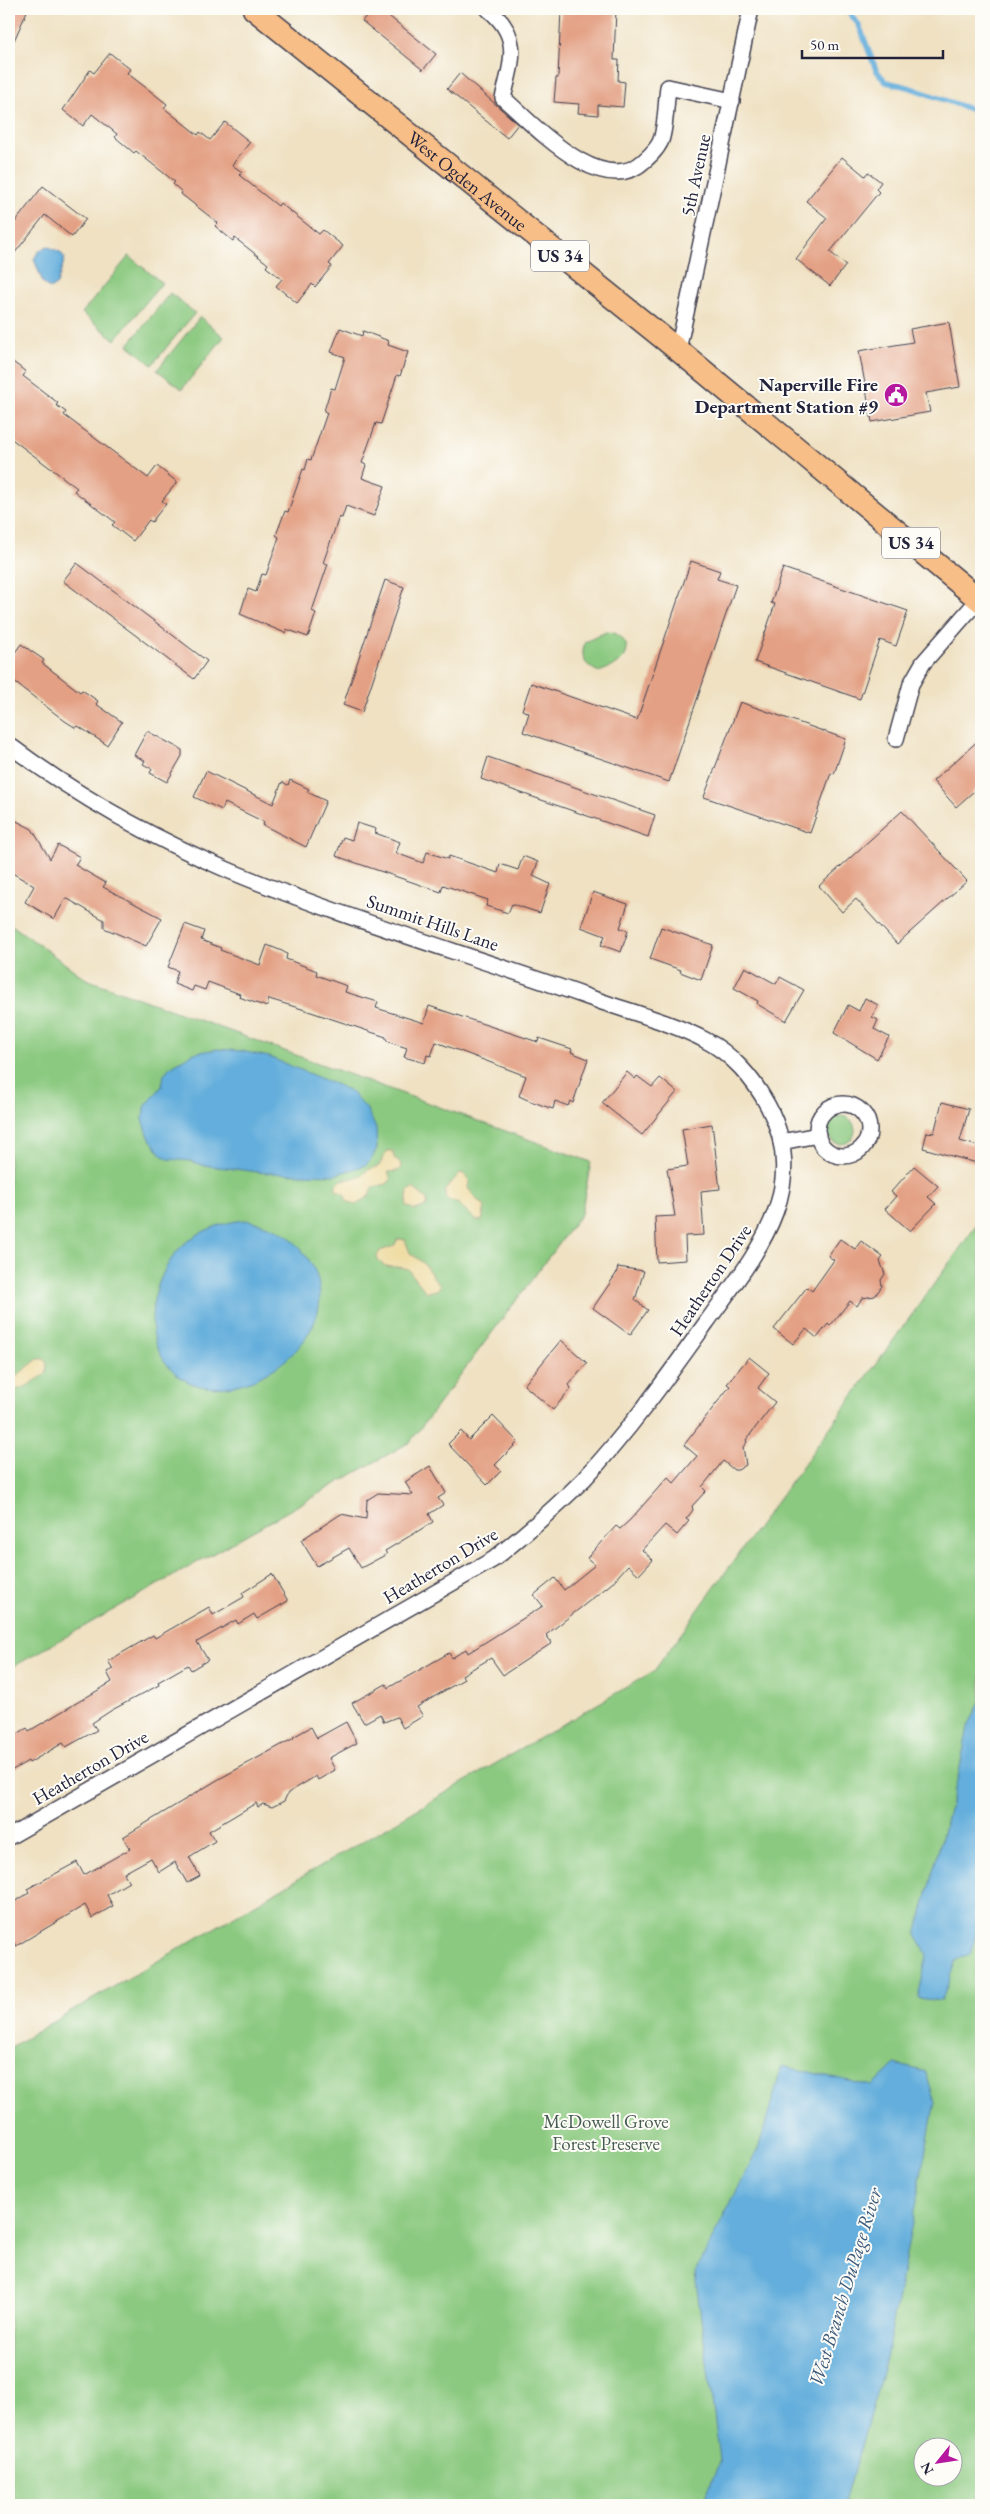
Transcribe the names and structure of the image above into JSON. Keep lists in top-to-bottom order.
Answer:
{
  "streets": {
    "main road": ["West Ogden Avenue", "US 34"],
    "street": ["5th Avenue", "Summit Hills Lane", "Heatherton Drive"]
  },
  "crossings": [
    ["5th Avenue", "West Ogden Avenue"],
    ["Summit Hills Lane", "Heatherton Drive"]
  ],
  "water": ["West Branch DuPage River"],
  "parks": ["McDowell Grove Forest Preserve"],
  "places": {
    "public building": ["Naperville Fire Department Station #9"]
  },
  "scale_bar": "50 m",
  "north": "bottom left"
}
